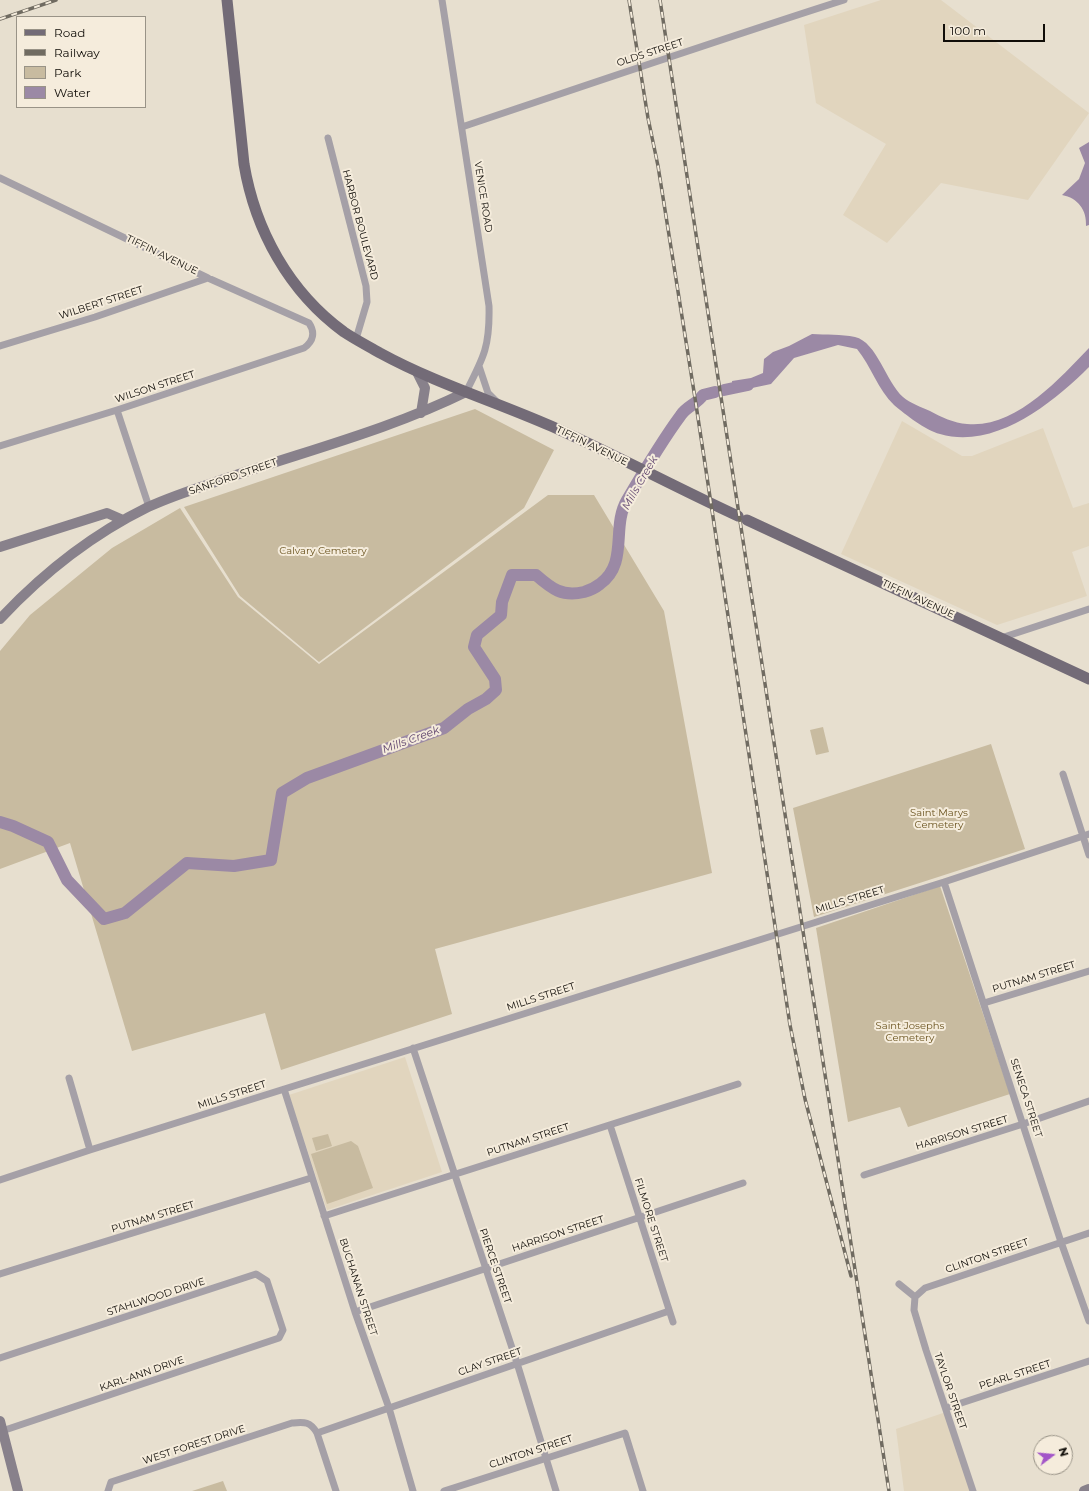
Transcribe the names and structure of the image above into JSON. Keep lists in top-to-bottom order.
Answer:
{
  "streets": {
    "main road": ["TIFFIN AVENUE", "SANFORD STREET"],
    "street": [
      "OLDS STREET",
      "VENICE ROAD",
      "HARBOR BOULEVARD",
      "WILBERT STREET",
      "WILSON STREET",
      "MILLS STREET",
      "PUTNAM STREET",
      "SENECA STREET",
      "HARRISON STREET",
      "FILMORE STREET",
      "CLINTON STREET",
      "PIERCE STREET",
      "BUCHANAN STREET",
      "STAHLWOOD DRIVE",
      "CLAY STREET",
      "KARL-ANN DRIVE",
      "PEARL STREET",
      "TAYLOR STREET",
      "WEST FOREST DRIVE"
    ]
  },
  "crossings": [
    ["OLDS STREET", "VENICE ROAD"],
    ["VENICE ROAD", "TIFFIN AVENUE"],
    ["VENICE ROAD", "SANFORD STREET"],
    ["HARBOR BOULEVARD", "TIFFIN AVENUE"],
    ["TIFFIN AVENUE", "WILBERT STREET"],
    ["TIFFIN AVENUE", "WILSON STREET"],
    ["TIFFIN AVENUE", "SANFORD STREET"],
    ["MILLS STREET", "SENECA STREET"],
    ["MILLS STREET", "PIERCE STREET"],
    ["MILLS STREET", "BUCHANAN STREET"],
    ["PUTNAM STREET", "SENECA STREET"],
    ["PUTNAM STREET", "FILMORE STREET"],
    ["PUTNAM STREET", "PIERCE STREET"],
    ["PUTNAM STREET", "BUCHANAN STREET"],
    ["SENECA STREET", "HARRISON STREET"],
    ["SENECA STREET", "CLINTON STREET"],
    ["HARRISON STREET", "FILMORE STREET"],
    ["HARRISON STREET", "PIERCE STREET"],
    ["HARRISON STREET", "BUCHANAN STREET"],
    ["FILMORE STREET", "CLAY STREET"],
    ["CLINTON STREET", "PIERCE STREET"],
    ["CLINTON STREET", "TAYLOR STREET"],
    ["PIERCE STREET", "CLAY STREET"],
    ["BUCHANAN STREET", "CLAY STREET"],
    ["STAHLWOOD DRIVE", "KARL-ANN DRIVE"],
    ["CLAY STREET", "WEST FOREST DRIVE"],
    ["PEARL STREET", "TAYLOR STREET"]
  ],
  "water": ["Mills Creek"],
  "parks": ["Calvary Cemetery", "Saint Marys Cemetery", "Saint Josephs Cemetery"],
  "legend": [
    "Road",
    "Railway",
    "Park",
    "Water"
  ],
  "scale_bar": "100 m",
  "north": "right"
}
